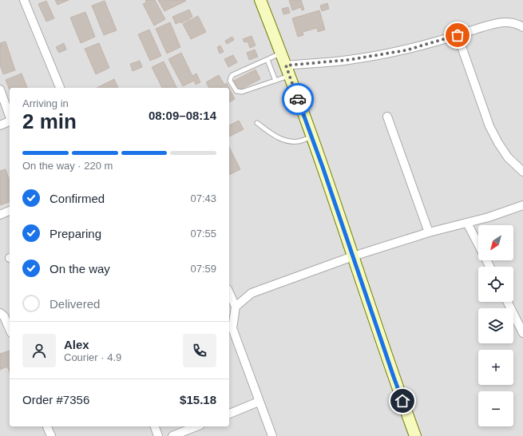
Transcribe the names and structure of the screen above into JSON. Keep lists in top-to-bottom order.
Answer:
{
  "north": "bottom left",
  "page": {
    "heading": ["2 min", "Arriving in", "08:09–08:14"],
    "panel": [
      "Alex",
      "Courier · 4.9",
      "Order #7356",
      "$15.18"
    ],
    "bar": "On the way · 220 m",
    "list": [
      ["Confirmed", "07:43"],
      ["Preparing", "07:55"],
      ["On the way", "07:59"],
      "Delivered"
    ],
    "map_buttons": ["+", "−"]
  }
}
